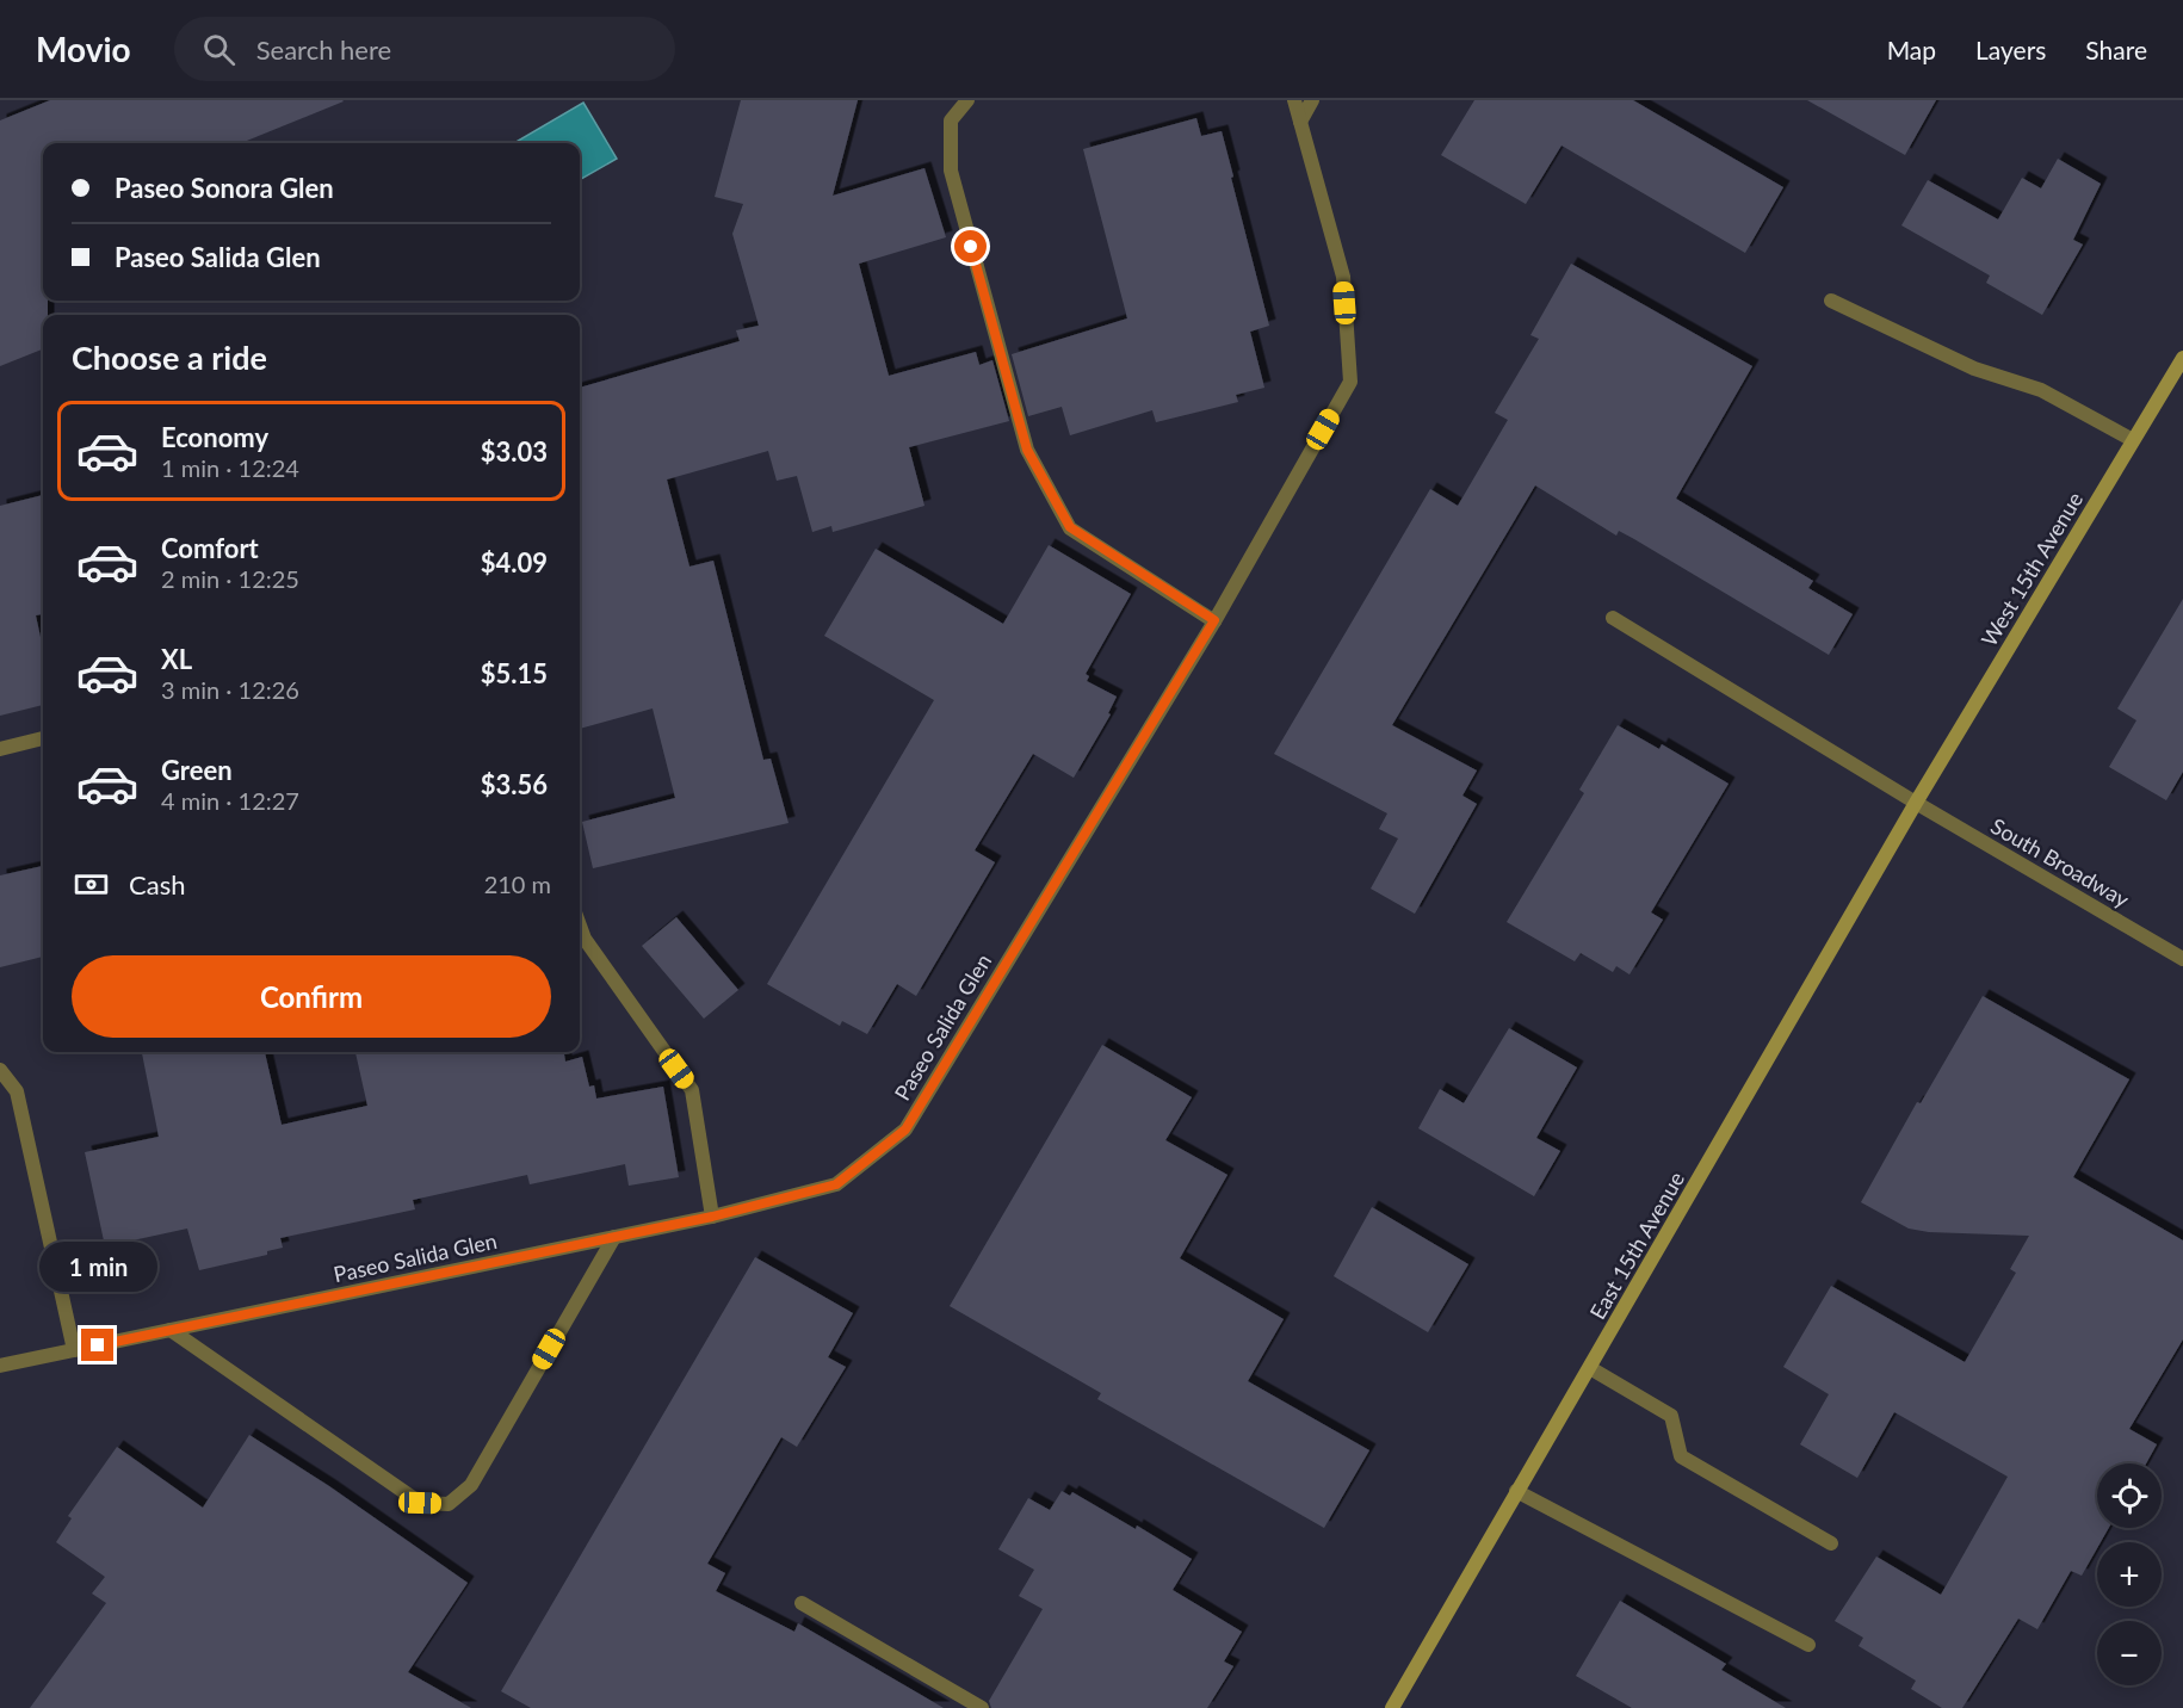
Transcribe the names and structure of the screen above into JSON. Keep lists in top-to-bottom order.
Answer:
{
  "streets": {
    "street": [
      "West 15th Avenue",
      "South Broadway",
      "Paseo Salida Glen",
      "East 15th Avenue"
    ]
  },
  "crossings": [
    ["West 15th Avenue", "South Broadway"],
    ["West 15th Avenue", "East 15th Avenue"],
    ["South Broadway", "East 15th Avenue"]
  ],
  "page": {
    "header": "Movio",
    "search": "Search here",
    "nav": ["Map", "Layers", "Share"],
    "banner": ["Paseo Sonora Glen", "Paseo Salida Glen"],
    "heading": "Choose a ride",
    "list": [
      {
        "name": "Economy",
        "note": "1 min · 12:24",
        "value": "$3.03"
      },
      {
        "name": "Comfort",
        "note": "2 min · 12:25",
        "value": "$4.09"
      },
      {
        "name": "XL",
        "note": "3 min · 12:26",
        "value": "$5.15"
      },
      {
        "name": "Green",
        "note": "4 min · 12:27",
        "value": "$3.56"
      }
    ],
    "pay": ["Cash", "210 m"],
    "buttons": "Confirm",
    "bubble": "1 min",
    "map_buttons": ["+", "−"]
  }
}
